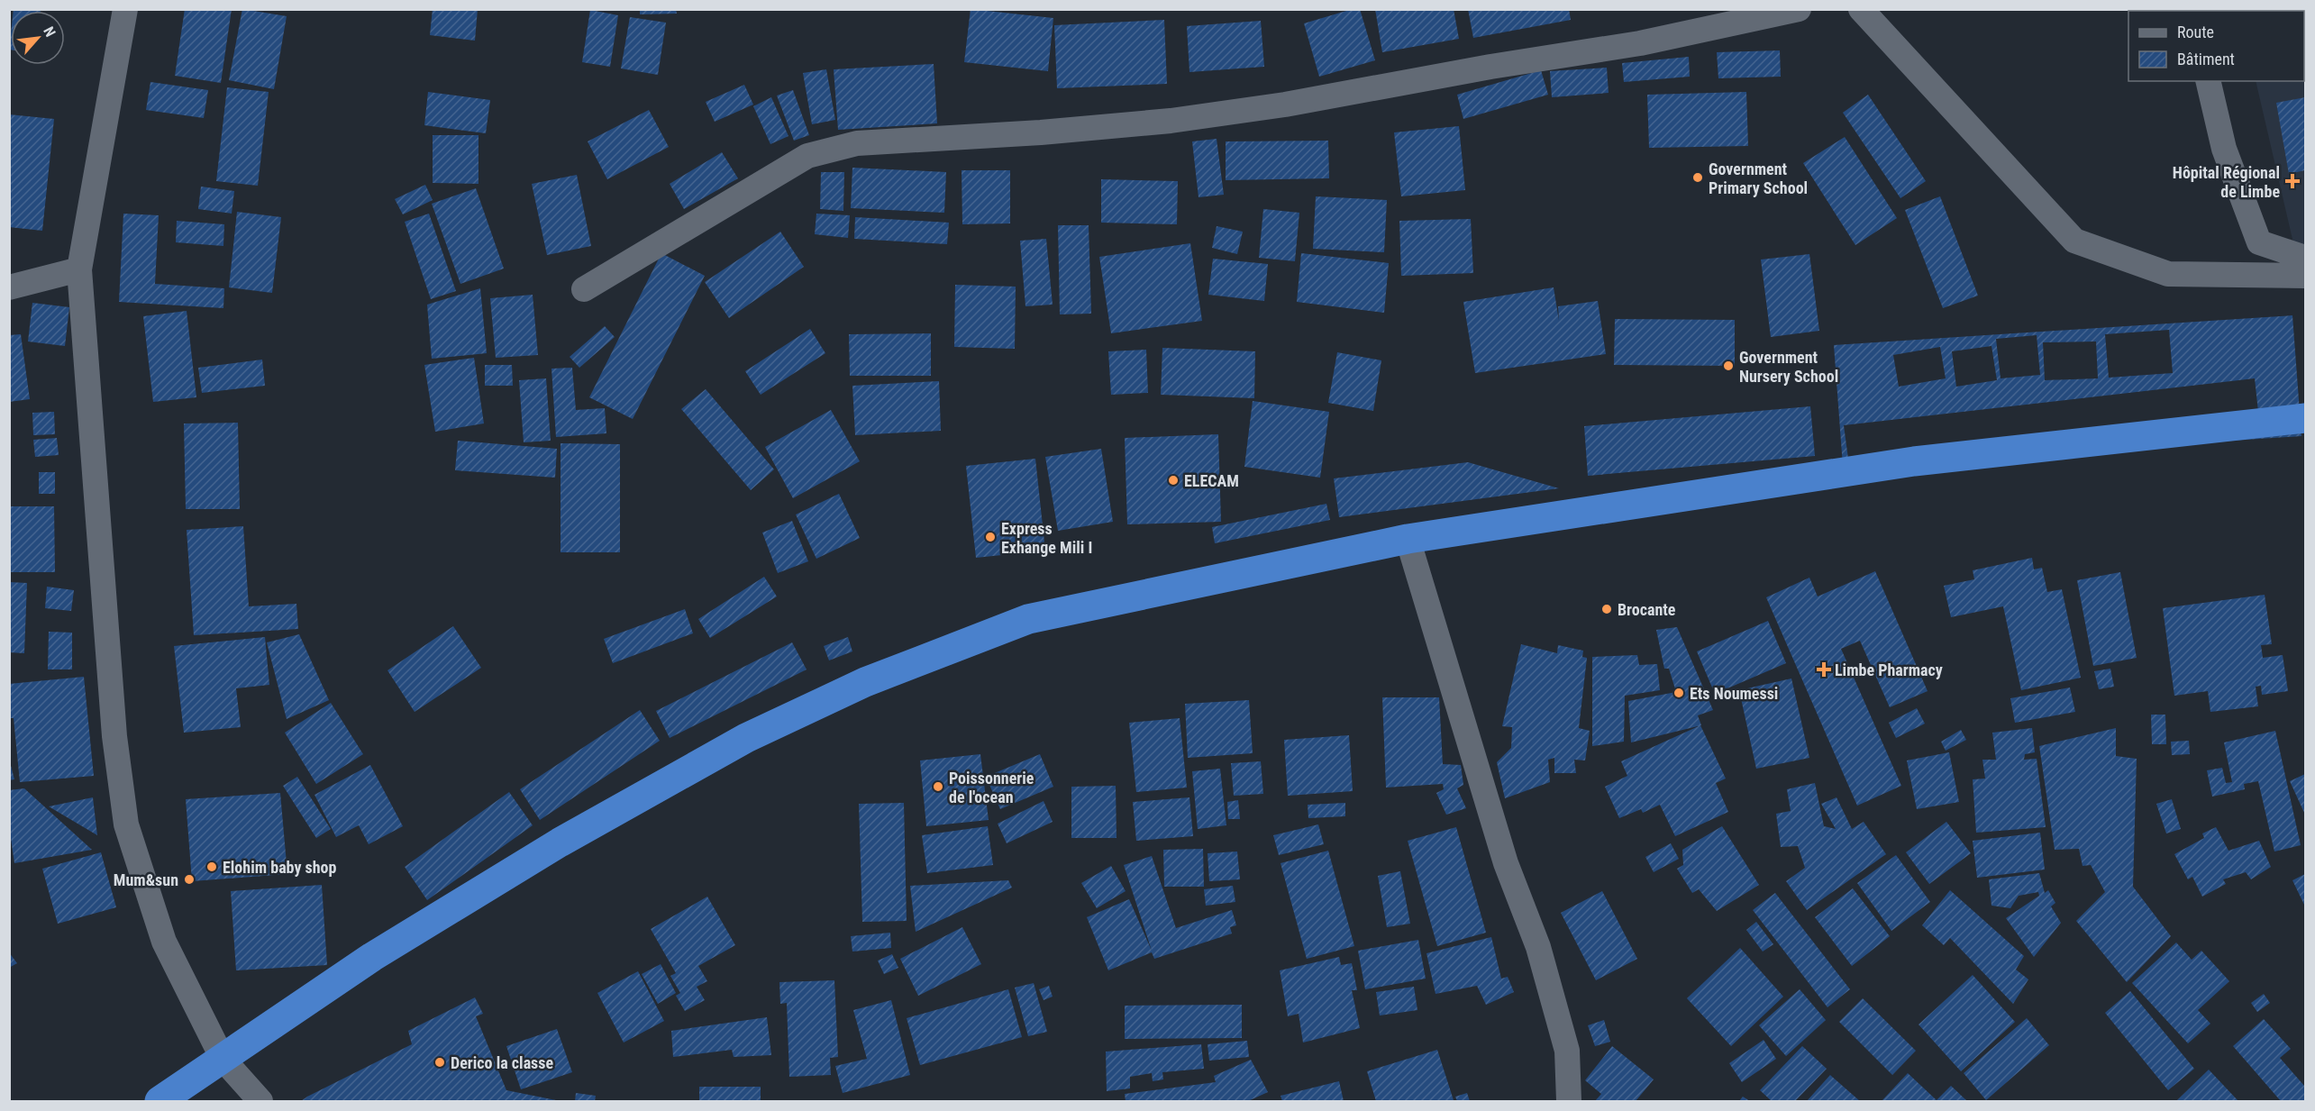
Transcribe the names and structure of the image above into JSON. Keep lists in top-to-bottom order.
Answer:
{
  "places": {
    "other": [
      "Government Primary School",
      "Government Nursery School",
      "ELECAM",
      "Express Exhange Mili I",
      "Brocante",
      "Ets Noumessi",
      "Poissonnerie de l'ocean",
      "Elohim baby shop",
      "Mum&sun",
      "Derico la classe"
    ],
    "health": ["Hôpital Régional de Limbe", "Limbe Pharmacy"]
  },
  "legend": ["Route", "Bâtiment"],
  "north": "top right"
}
